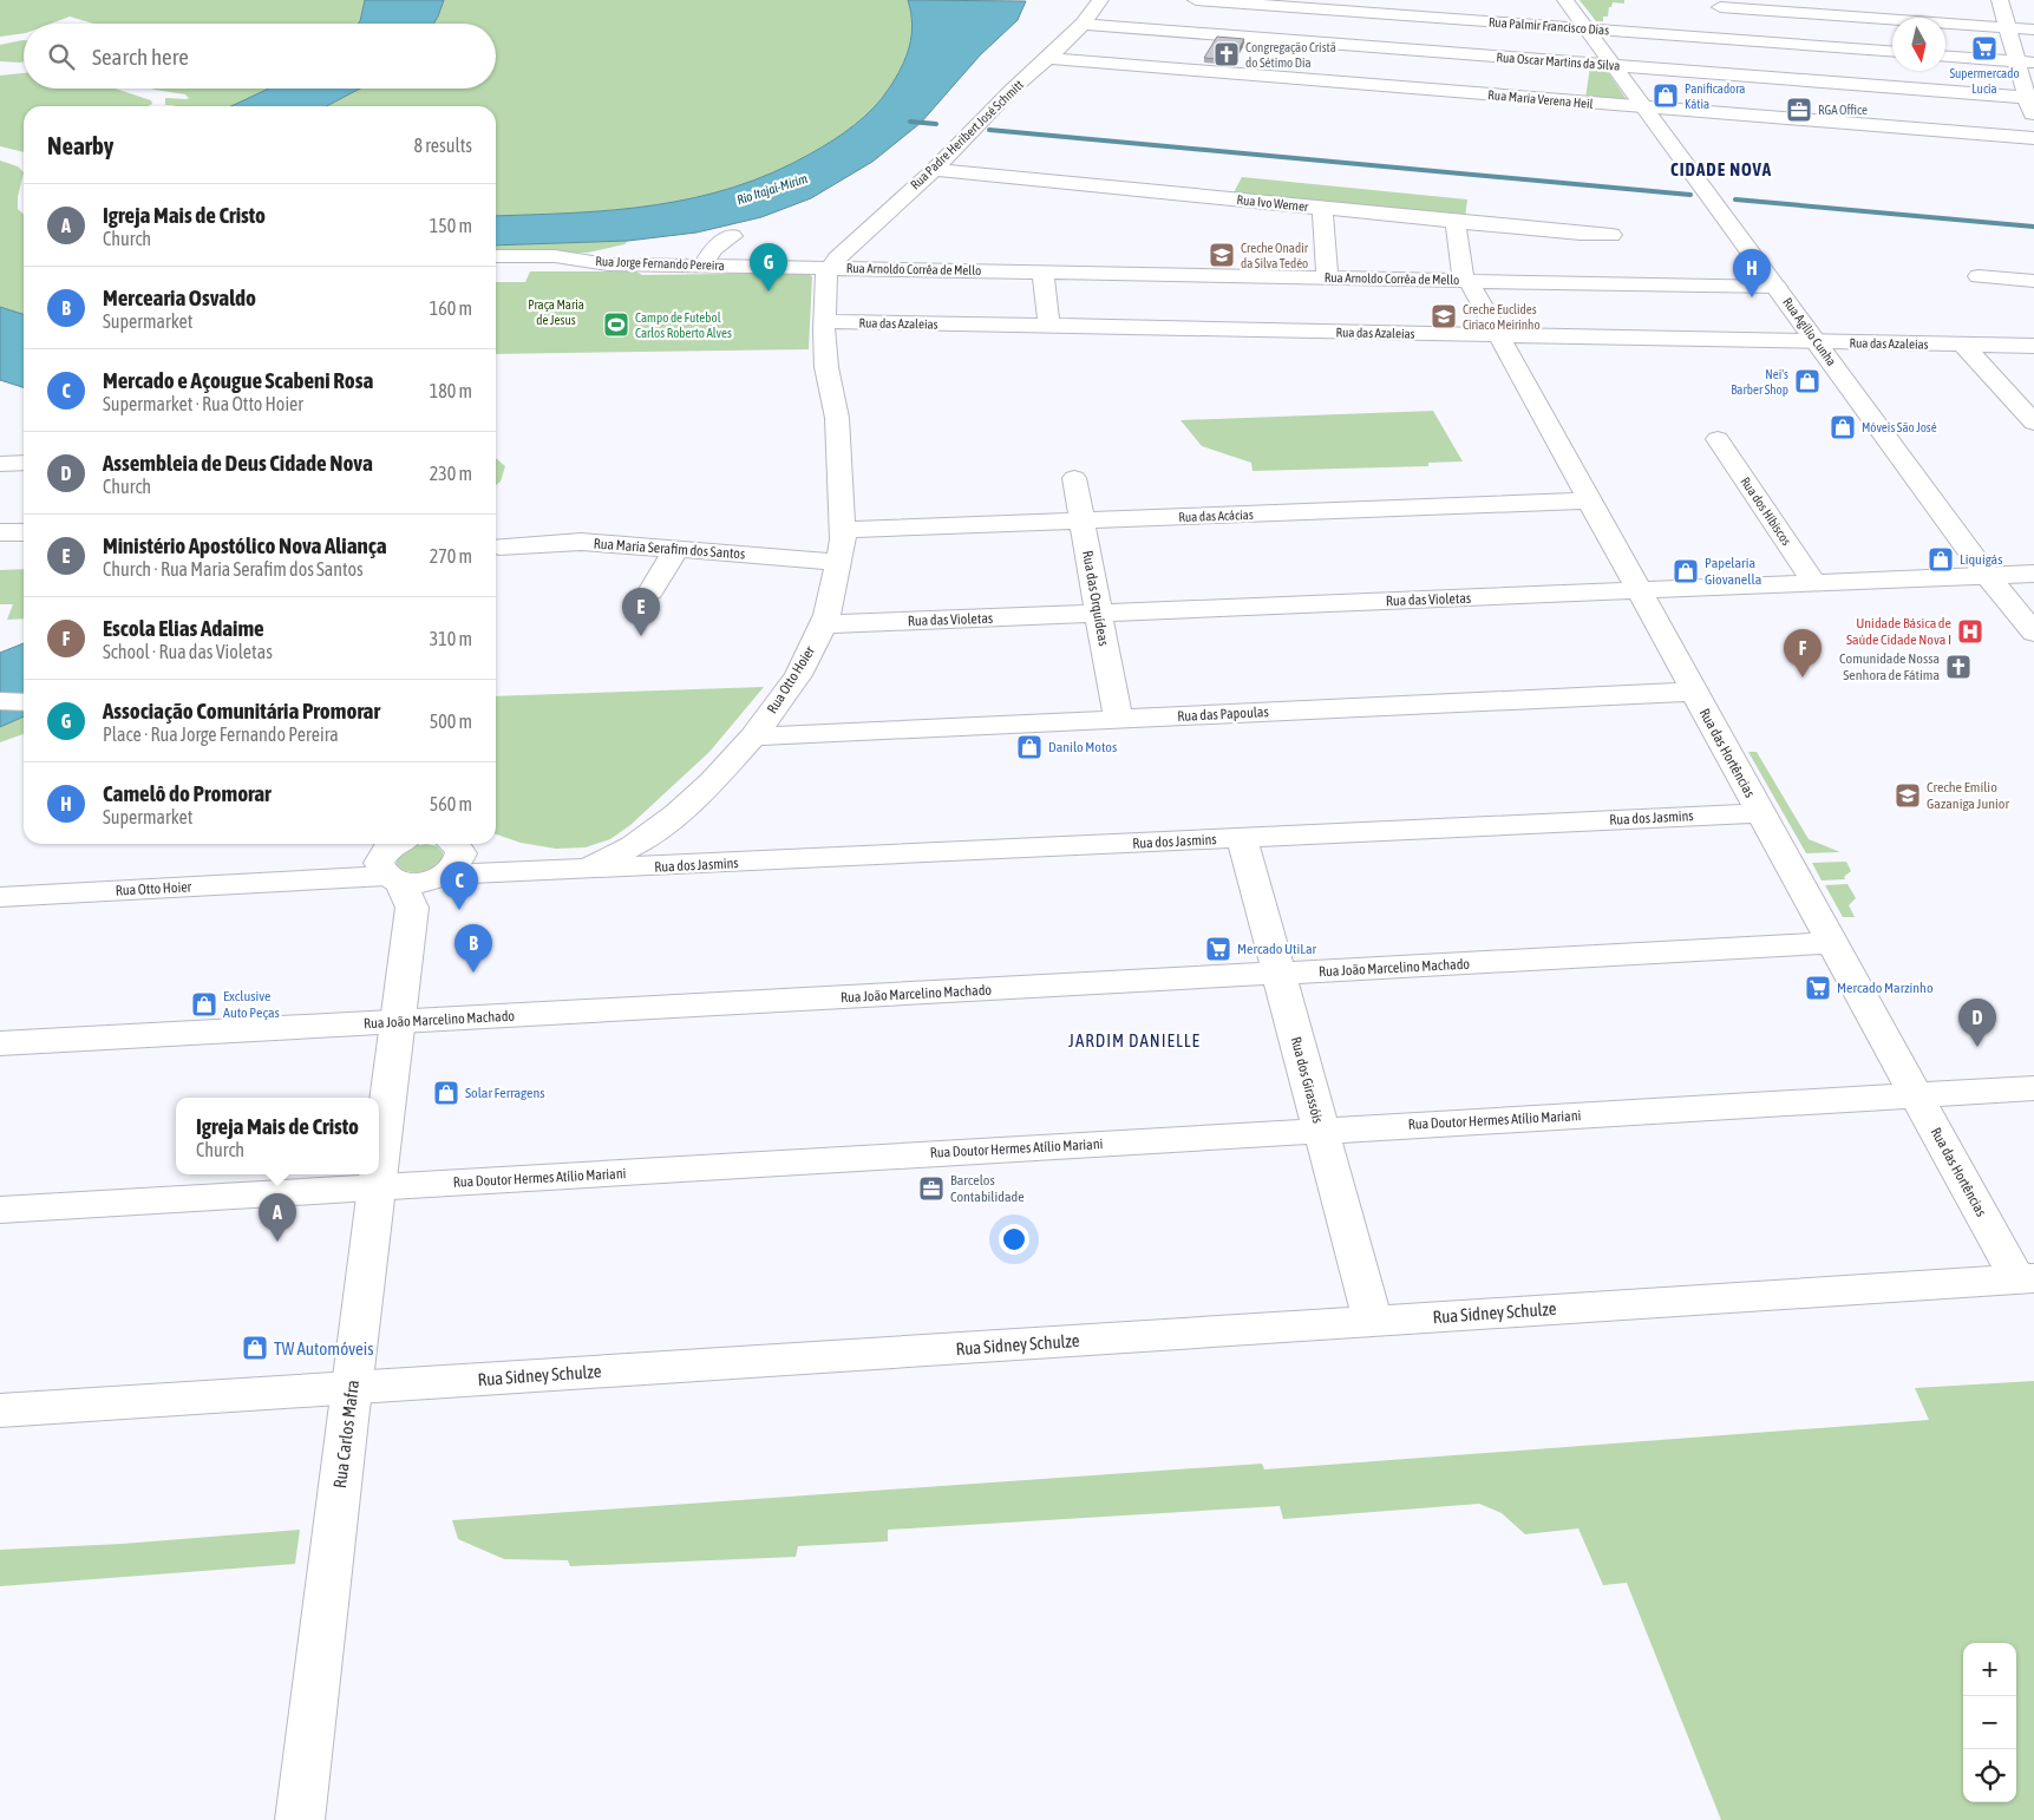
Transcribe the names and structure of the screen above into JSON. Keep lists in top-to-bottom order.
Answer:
{
  "streets": {
    "street": [
      "Rua Palmir Francisco Dias",
      "Rua Oscar Martins da Silva",
      "Rua Maria Verena Heil",
      "Rua Padre Heribert José Schmitt",
      "Rua Ivo Werner",
      "Rua Jorge Fernando Pereira",
      "Rua Arnoldo Corrêa de Mello",
      "Rua das Azaleias",
      "Rua Agílio Cunha",
      "Rua dos Hibiscos",
      "Rua das Acácias",
      "Rua Maria Serafim dos Santos",
      "Rua das Orquídeas",
      "Rua das Violetas",
      "Rua Otto Hoier",
      "Rua das Papoulas",
      "Rua das Hortências",
      "Rua dos Jasmins",
      "Rua João Marcelino Machado",
      "Rua dos Girassóis",
      "Rua Doutor Hermes Atílio Mariani",
      "Rua Sidney Schulze",
      "Rua Carlos Mafra"
    ]
  },
  "crossings": [
    ["Rua Palmir Francisco Dias", "Rua Agílio Cunha"],
    ["Rua Oscar Martins da Silva", "Rua Maria Verena Heil"],
    ["Rua Oscar Martins da Silva", "Rua Padre Heribert José Schmitt"],
    ["Rua Oscar Martins da Silva", "Rua Agílio Cunha"],
    ["Rua Maria Verena Heil", "Rua Padre Heribert José Schmitt"],
    ["Rua Maria Verena Heil", "Rua Agílio Cunha"],
    ["Rua Padre Heribert José Schmitt", "Rua Ivo Werner"],
    ["Rua Padre Heribert José Schmitt", "Rua Jorge Fernando Pereira"],
    ["Rua Padre Heribert José Schmitt", "Rua Arnoldo Corrêa de Mello"],
    ["Rua Padre Heribert José Schmitt", "Rua Otto Hoier"],
    ["Rua Ivo Werner", "Rua das Hortências"],
    ["Rua Jorge Fernando Pereira", "Rua Arnoldo Corrêa de Mello"],
    ["Rua Jorge Fernando Pereira", "Rua Otto Hoier"],
    ["Rua Arnoldo Corrêa de Mello", "Rua Agílio Cunha"],
    ["Rua Arnoldo Corrêa de Mello", "Rua Otto Hoier"],
    ["Rua Arnoldo Corrêa de Mello", "Rua das Hortências"],
    ["Rua das Azaleias", "Rua Agílio Cunha"],
    ["Rua das Azaleias", "Rua Otto Hoier"],
    ["Rua das Azaleias", "Rua das Hortências"],
    ["Rua Agílio Cunha", "Rua das Violetas"],
    ["Rua dos Hibiscos", "Rua das Violetas"],
    ["Rua das Acácias", "Rua das Orquídeas"],
    ["Rua das Acácias", "Rua Otto Hoier"],
    ["Rua das Acácias", "Rua das Hortências"],
    ["Rua Maria Serafim dos Santos", "Rua Otto Hoier"],
    ["Rua das Orquídeas", "Rua das Violetas"],
    ["Rua das Orquídeas", "Rua das Papoulas"],
    ["Rua das Violetas", "Rua Otto Hoier"],
    ["Rua das Violetas", "Rua das Hortências"],
    ["Rua Otto Hoier", "Rua das Papoulas"],
    ["Rua Otto Hoier", "Rua dos Jasmins"],
    ["Rua Otto Hoier", "Rua Carlos Mafra"],
    ["Rua das Papoulas", "Rua das Hortências"],
    ["Rua das Hortências", "Rua dos Jasmins"],
    ["Rua das Hortências", "Rua João Marcelino Machado"],
    ["Rua das Hortências", "Rua Doutor Hermes Atílio Mariani"],
    ["Rua das Hortências", "Rua Sidney Schulze"],
    ["Rua dos Jasmins", "Rua dos Girassóis"],
    ["Rua João Marcelino Machado", "Rua dos Girassóis"],
    ["Rua João Marcelino Machado", "Rua Carlos Mafra"],
    ["Rua dos Girassóis", "Rua Doutor Hermes Atílio Mariani"],
    ["Rua dos Girassóis", "Rua Sidney Schulze"],
    ["Rua Doutor Hermes Atílio Mariani", "Rua Carlos Mafra"],
    ["Rua Sidney Schulze", "Rua Carlos Mafra"]
  ],
  "districts": ["CIDADE NOVA", "JARDIM DANIELLE"],
  "water": ["Rio Itajaí-Mirim"],
  "parks": ["Praça Maria de Jesus"],
  "places": {
    "supermarket": ["Supermercado Lucia", "Mercado UtiLar", "Mercado Marzinho"],
    "church": ["Congregação Cristã do Sétimo Dia", "Comunidade Nossa Senhora de Fátima"],
    "shop": [
      "Panificadora Kátia",
      "Nei's Barber Shop",
      "Móveis São José",
      "Liquigás",
      "Papelaria Giovanella",
      "Danilo Motos",
      "Exclusive Auto Peças",
      "Solar Ferragens",
      "TW Automóveis"
    ],
    "office": ["RGA Office", "Barcelos Contabilidade"],
    "school or university": ["Creche Onadir da Silva Tedéo", "Creche Euclides Ciriaco Meirinho", "Creche Emílio Gazaniga Junior"],
    "sports": ["Campo de Futebol Carlos Roberto Alves"],
    "hospital": ["Unidade Básica de Saúde Cidade Nova I"]
  },
  "north": "bottom",
  "page": {
    "search": "Search here",
    "heading": ["Nearby", "8 results"],
    "list": [
      {
        "mark": "A",
        "name": "Igreja Mais de Cristo",
        "note": "Church",
        "value": "150 m"
      },
      {
        "mark": "B",
        "name": "Mercearia Osvaldo",
        "note": "Supermarket",
        "value": "160 m"
      },
      {
        "mark": "C",
        "name": "Mercado e Açougue Scabeni Rosa",
        "note": "Supermarket · Rua Otto Hoier",
        "value": "180 m"
      },
      {
        "mark": "D",
        "name": "Assembleia de Deus Cidade Nova",
        "note": "Church",
        "value": "230 m"
      },
      {
        "mark": "E",
        "name": "Ministério Apostólico Nova Aliança",
        "note": "Church · Rua Maria Serafim dos Santos",
        "value": "270 m"
      },
      {
        "mark": "F",
        "name": "Escola Elias Adaime",
        "note": "School · Rua das Violetas",
        "value": "310 m"
      },
      {
        "mark": "G",
        "name": "Associação Comunitária Promorar",
        "note": "Place · Rua Jorge Fernando Pereira",
        "value": "500 m"
      },
      {
        "mark": "H",
        "name": "Camelô do Promorar",
        "note": "Supermarket",
        "value": "560 m"
      }
    ],
    "pins": [
      "G",
      "H",
      "E",
      "F",
      "C",
      "B",
      "D",
      "A"
    ],
    "popup": ["Igreja Mais de Cristo", "Church"],
    "map_buttons": ["+", "−"]
  }
}
